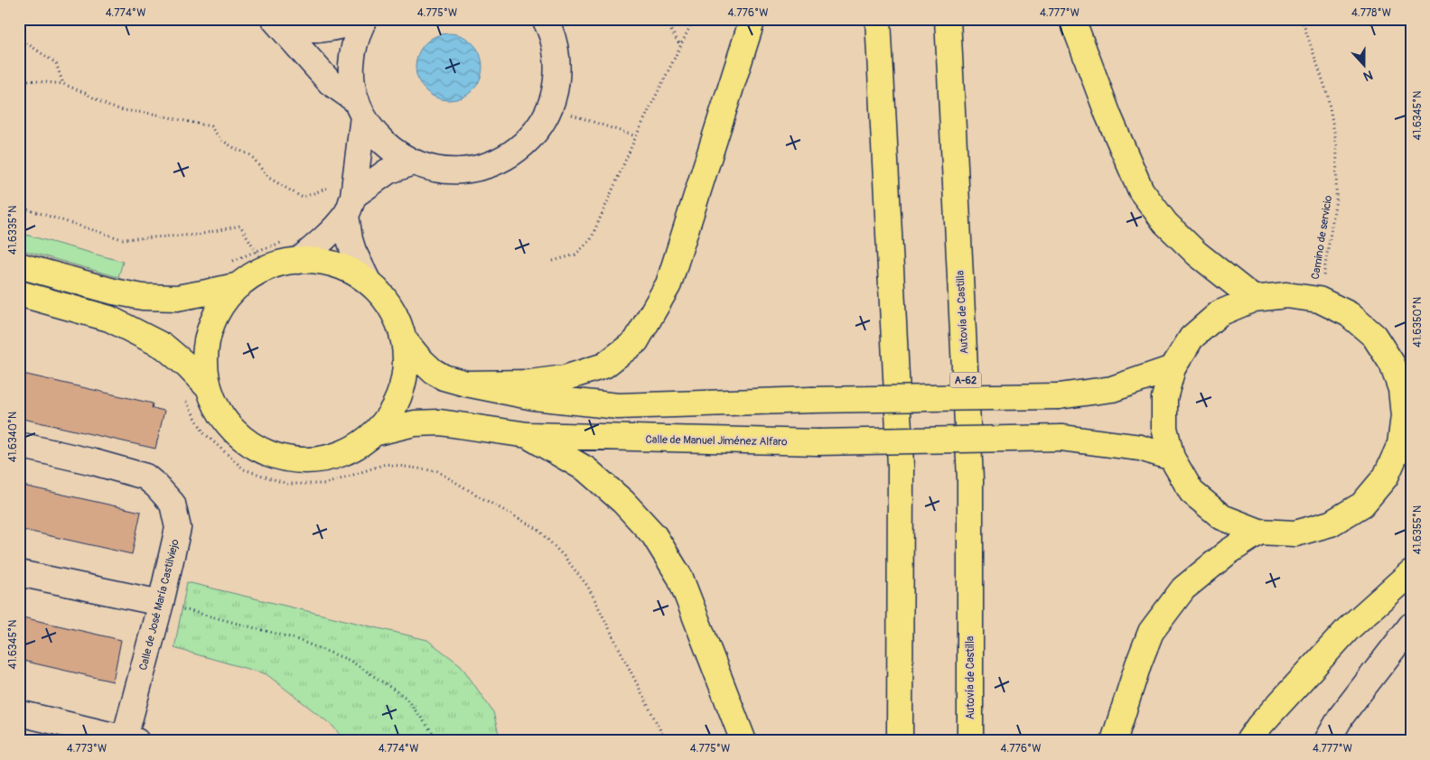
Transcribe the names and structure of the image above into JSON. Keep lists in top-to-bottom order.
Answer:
{
  "streets": {
    "highway": ["Autovía de Castilla", "A-62", "Calle de Manuel Jiménez Alfaro"],
    "street": ["Calle de José María Castilviejo"],
    "path": ["Camino de servicio"]
  },
  "north": "bottom",
  "coordinates": [
    "4.774°W",
    "4.775°W",
    "4.776°W",
    "4.777°W",
    "4.778°W",
    "41.6345°N",
    "41.6335°N",
    "41.6350°N",
    "41.6340°N",
    "41.6355°N",
    "4.773°W"
  ]
}
